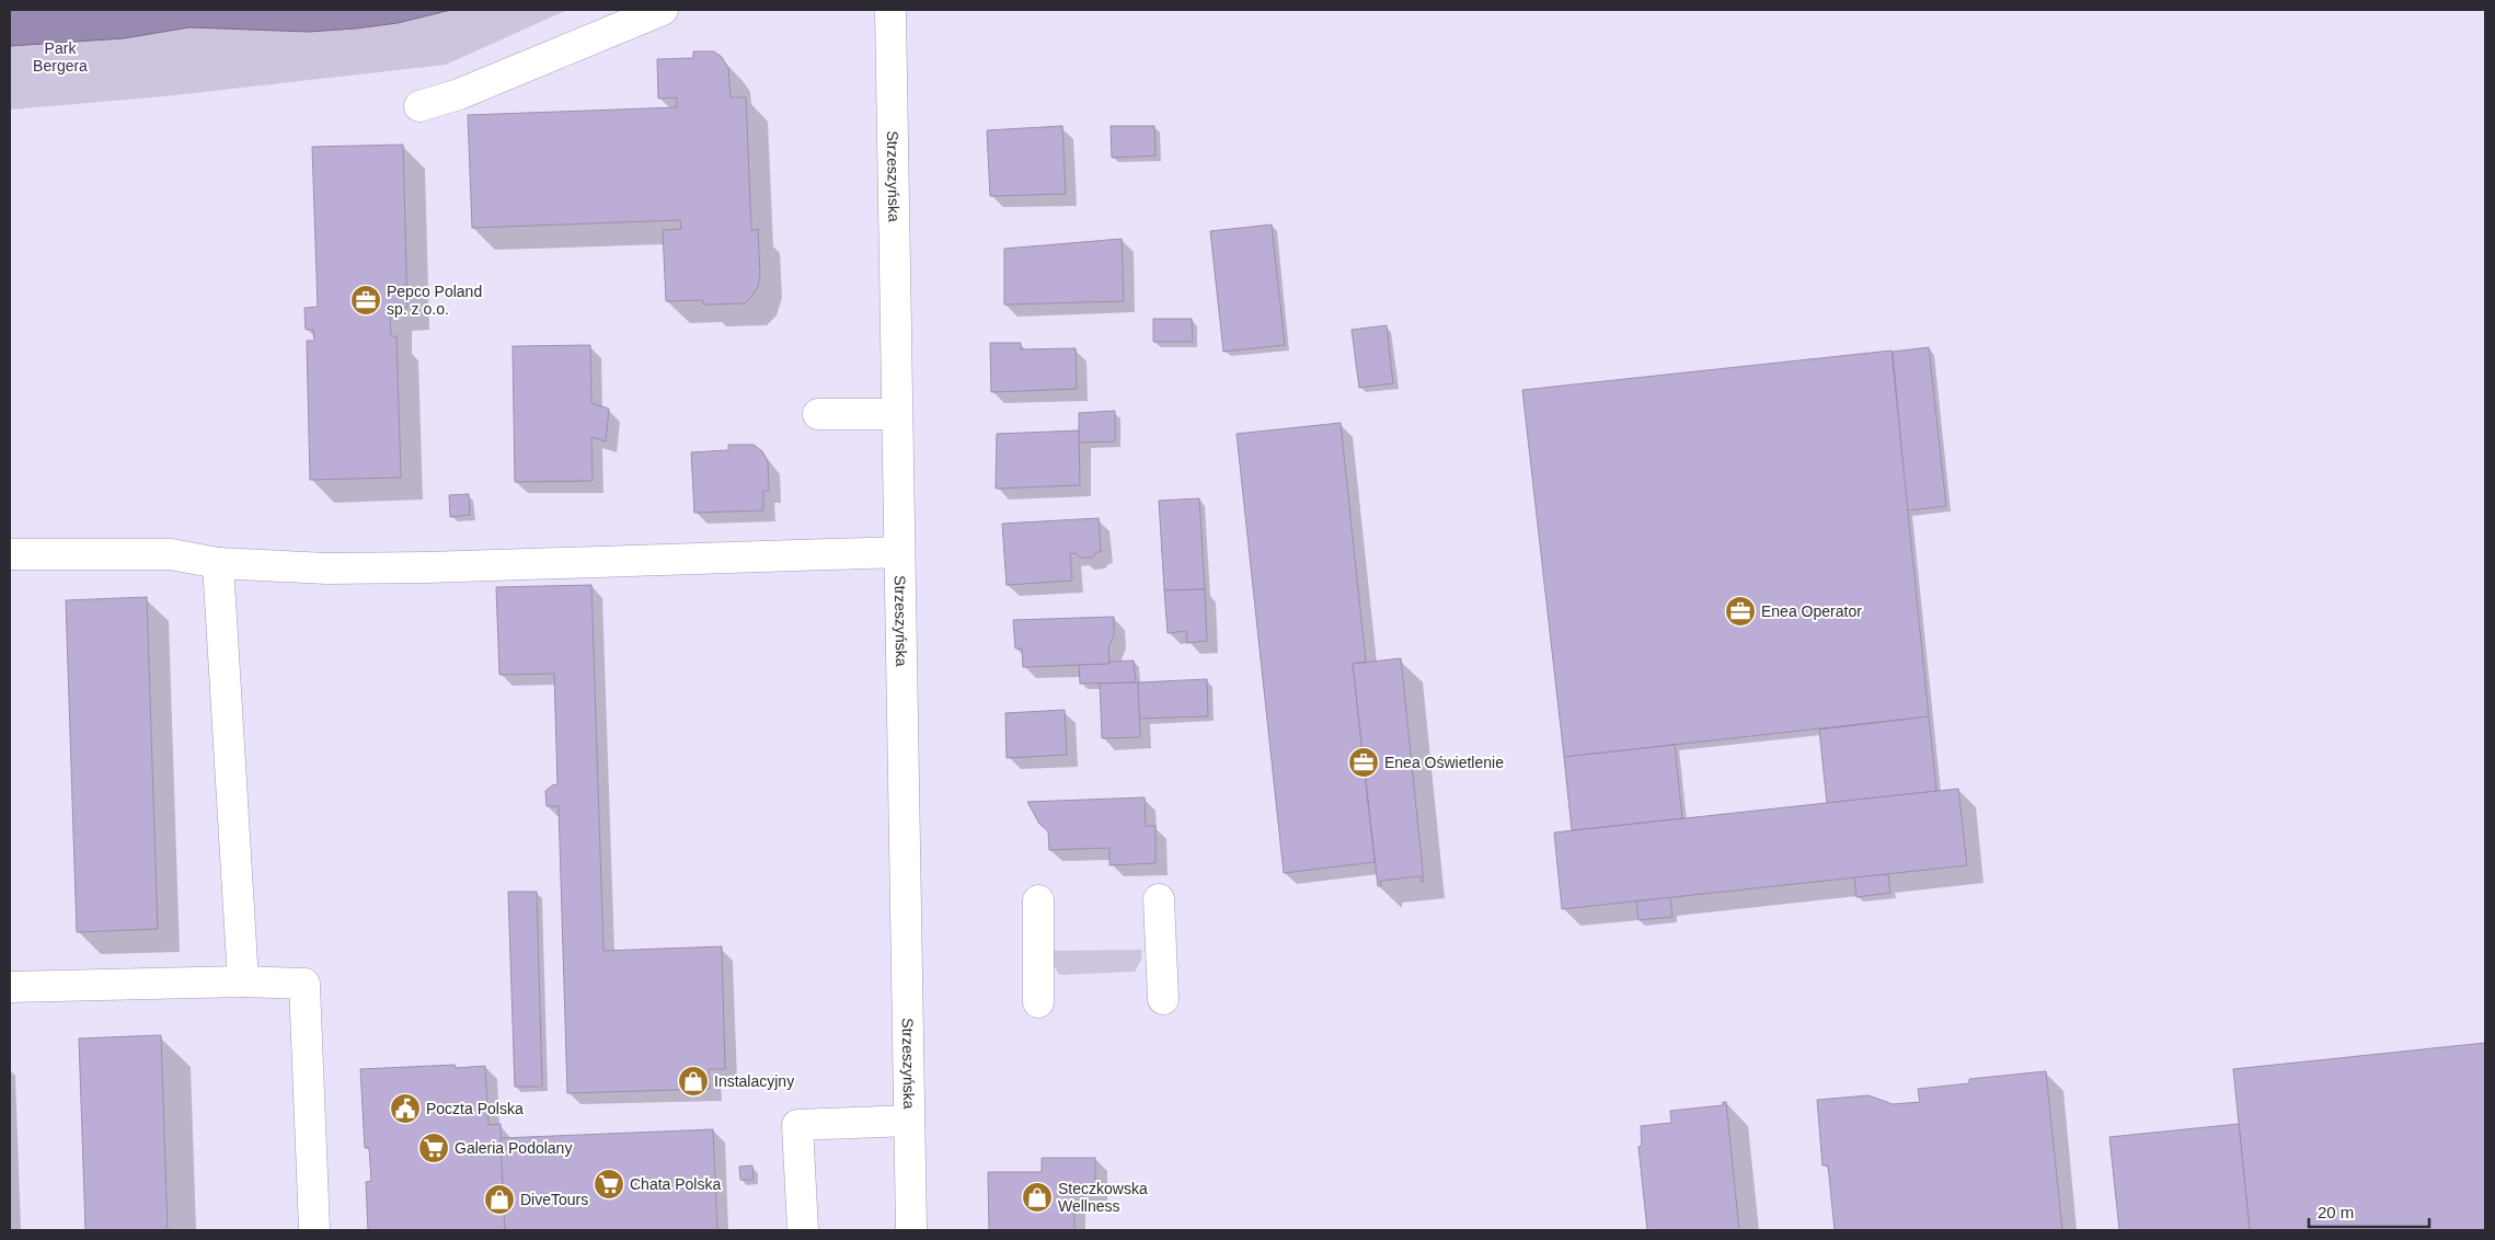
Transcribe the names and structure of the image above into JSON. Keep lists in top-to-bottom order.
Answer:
{
  "streets": {
    "street": ["Strzeszyńska"]
  },
  "parks": ["Park Bergera"],
  "places": {
    "office": ["Pepco Poland sp. z o.o.", "Enea Operator", "Enea Oświetlenie"],
    "shop": ["Instalacyjny", "Steczkowska Wellness", "DiveTours"],
    "public building": ["Poczta Polska"],
    "supermarket": ["Galeria Podolany", "Chata Polska"]
  },
  "scale_bar": "20 m"
}
